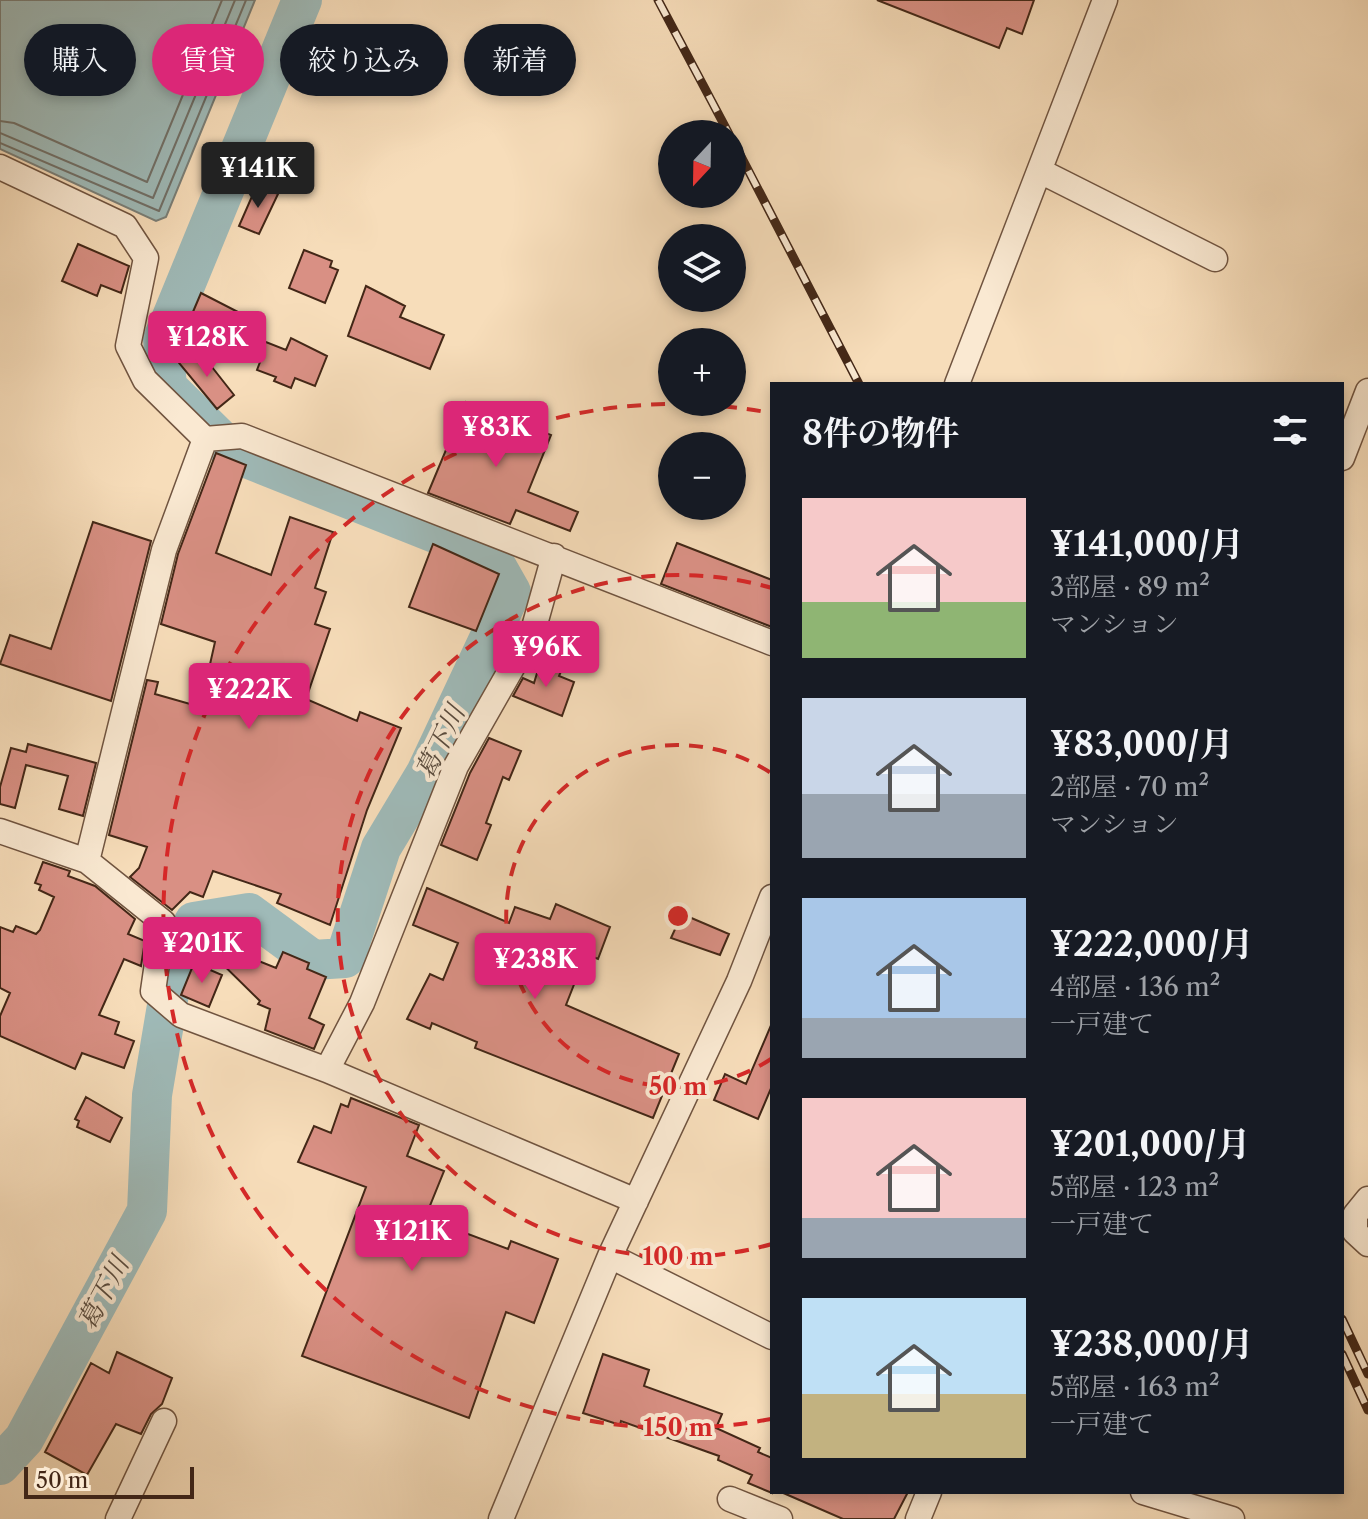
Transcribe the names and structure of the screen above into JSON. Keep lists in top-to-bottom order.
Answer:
{
  "water": ["葛下川"],
  "scale_bar": "50 m",
  "north": "bottom",
  "page": {
    "chip": [
      "購入",
      "賃貸",
      "絞り込み",
      "新着"
    ],
    "map_buttons": ["+", "−"],
    "price": [
      "¥141K",
      "¥128K",
      "¥83K",
      "¥96K",
      "¥222K",
      "¥201K",
      "¥238K",
      "¥121K"
    ],
    "heading": "8件の物件",
    "list": [
      {
        "name": "¥141,000/月",
        "note": "3部屋 · 89 m² · マンション"
      },
      {
        "name": "¥83,000/月",
        "note": "2部屋 · 70 m² · マンション"
      },
      {
        "name": "¥222,000/月",
        "note": "4部屋 · 136 m² · 一戸建て"
      },
      {
        "name": "¥201,000/月",
        "note": "5部屋 · 123 m² · 一戸建て"
      },
      {
        "name": "¥238,000/月",
        "note": "5部屋 · 163 m² · 一戸建て"
      }
    ],
    "scale": "50 m"
  },
  "rings": ["50 m", "100 m", "150 m"]
}
